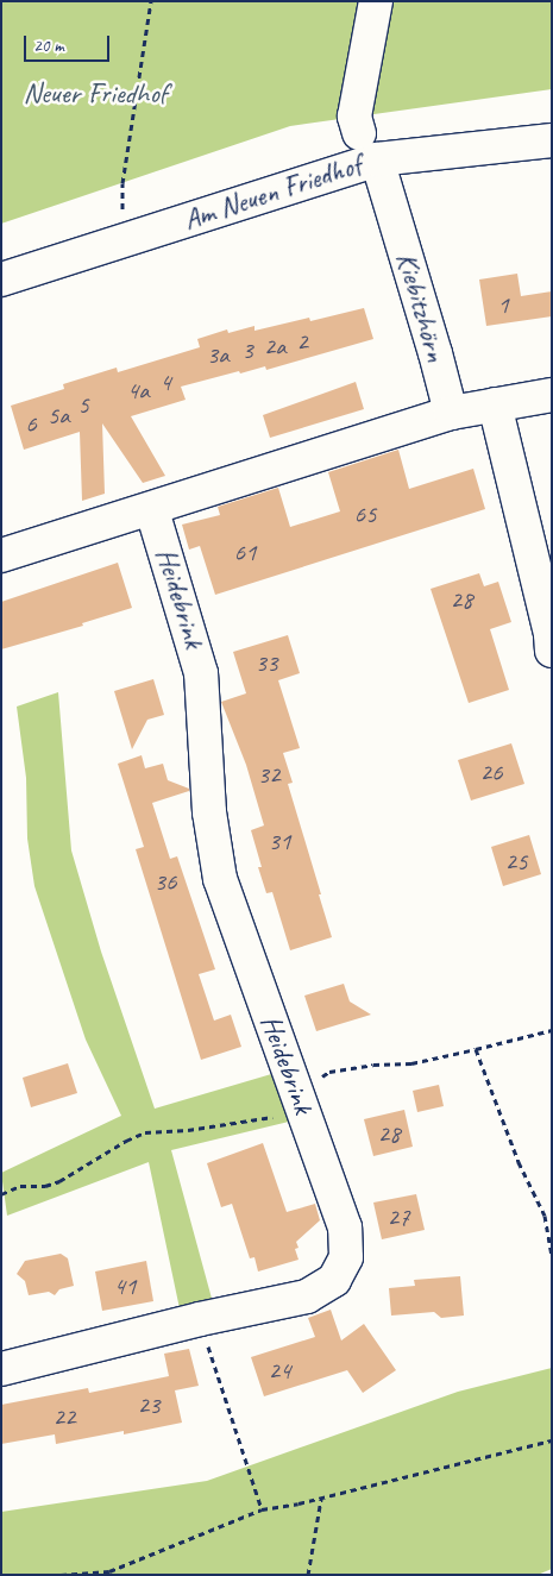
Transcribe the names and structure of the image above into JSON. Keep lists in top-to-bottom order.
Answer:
{
  "streets": {
    "street": ["Am Neuen Friedhof", "Kiebitzhörn", "Heidebrink"]
  },
  "crossings": [
    ["Am Neuen Friedhof", "Kiebitzhörn"],
    ["Kiebitzhörn", "Heidebrink"]
  ],
  "parks": ["Neuer Friedhof"],
  "house_numbers": [
    "1",
    "2",
    "2a",
    "3",
    "3a",
    "4",
    "4a",
    "5",
    "5a",
    "6",
    "65",
    "61",
    "28",
    "33",
    "26",
    "32",
    "31",
    "25",
    "36",
    "28",
    "27",
    "41",
    "24",
    "23",
    "22"
  ],
  "scale_bar": "20 m"
}
